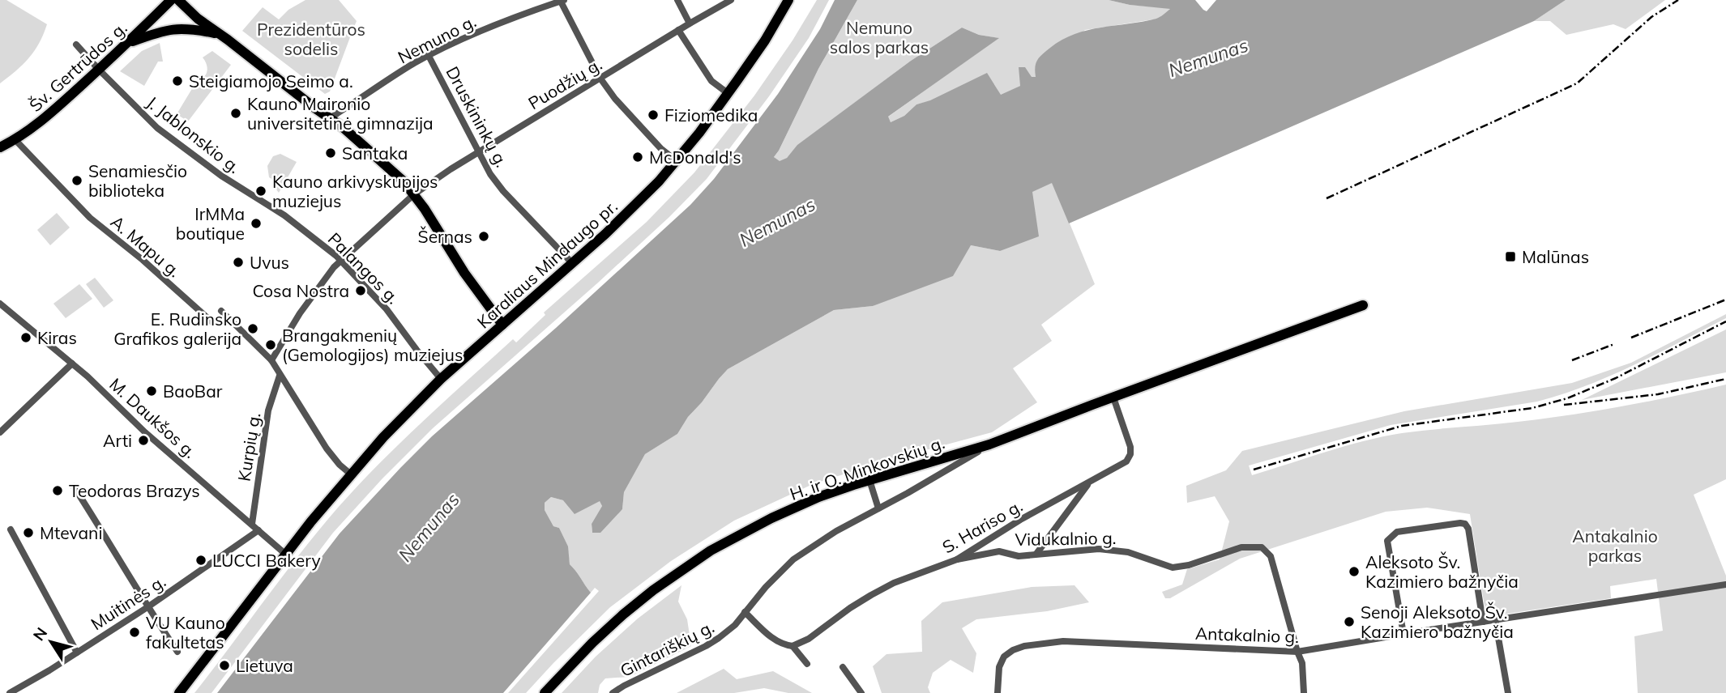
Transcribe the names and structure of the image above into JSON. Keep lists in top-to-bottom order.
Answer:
{
  "streets": {
    "main road": ["Šv. Gertrūdos g.", "Karaliaus Mindaugo pr.", "H. ir O. Minkovskių g."],
    "street": [
      "Nemuno g.",
      "Puodžių g.",
      "Druskininkų g.",
      "J. Jablonskio g.",
      "A. Mapu g.",
      "Palangos g.",
      "M. Daukšos g.",
      "Kurpių g.",
      "S. Hariso g.",
      "Vidukalnio g.",
      "Muitinės g.",
      "Antakalnio g.",
      "Gintariškių g."
    ]
  },
  "crossings": [
    ["Nemuno g.", "Druskininkų g."],
    ["Šv. Gertrūdos g.", "J. Jablonskio g."],
    ["Šv. Gertrūdos g.", "A. Mapu g."],
    ["Puodžių g.", "Druskininkų g."],
    ["Druskininkų g.", "Karaliaus Mindaugo pr."],
    ["J. Jablonskio g.", "Palangos g."],
    ["Karaliaus Mindaugo pr.", "Palangos g."],
    ["Karaliaus Mindaugo pr.", "M. Daukšos g."],
    ["M. Daukšos g.", "Kurpių g."],
    ["M. Daukšos g.", "Muitinės g."],
    ["H. ir O. Minkovskių g.", "S. Hariso g."],
    ["H. ir O. Minkovskių g.", "Gintariškių g."],
    ["S. Hariso g.", "Vidukalnio g."],
    ["Vidukalnio g.", "Antakalnio g."]
  ],
  "water": ["Nemunas"],
  "parks": ["Nemuno salos parkas", "Prezidentūros sodelis", "Antakalnio parkas"],
  "places": {
    "other": [
      "Steigiamojo Seimo a.",
      "Kauno Maironio universitetinė gimnazija",
      "Fiziomedika",
      "Santaka",
      "McDonald's",
      "Senamiesčio biblioteka",
      "Kauno arkivyskupijos muziejus",
      "IrMMa boutique",
      "Šernas",
      "Uvus",
      "Cosa Nostra",
      "E. Rudinsko Grafikos galerija",
      "Kiras",
      "Brangakmenių (Gemologijos) muziejus",
      "BaoBar",
      "Arti",
      "Teodoras Brazys",
      "Mtevani",
      "LUCCI Bakery",
      "Aleksoto Šv. Kazimiero bažnyčia",
      "Senoji Aleksoto Šv. Kazimiero bažnyčia",
      "VU Kauno fakultetas",
      "Lietuva"
    ],
    "transit": ["Malūnas"]
  },
  "north": "top left"
}
